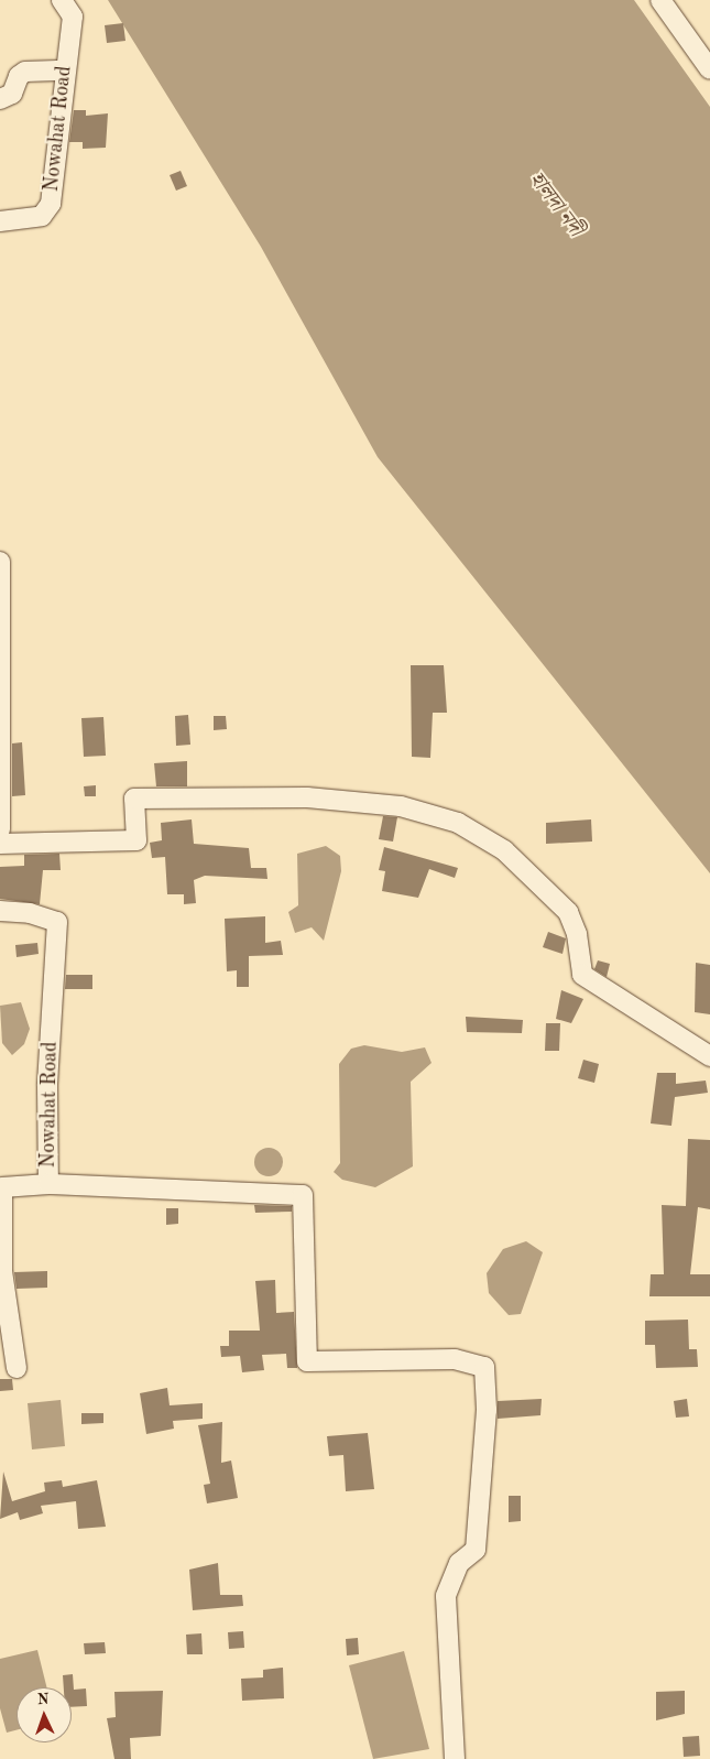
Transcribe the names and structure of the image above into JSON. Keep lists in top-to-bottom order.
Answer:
{
  "streets": {
    "street": ["Nowahat Road"]
  },
  "water": ["হালদা নদী"],
  "north": "top"
}
